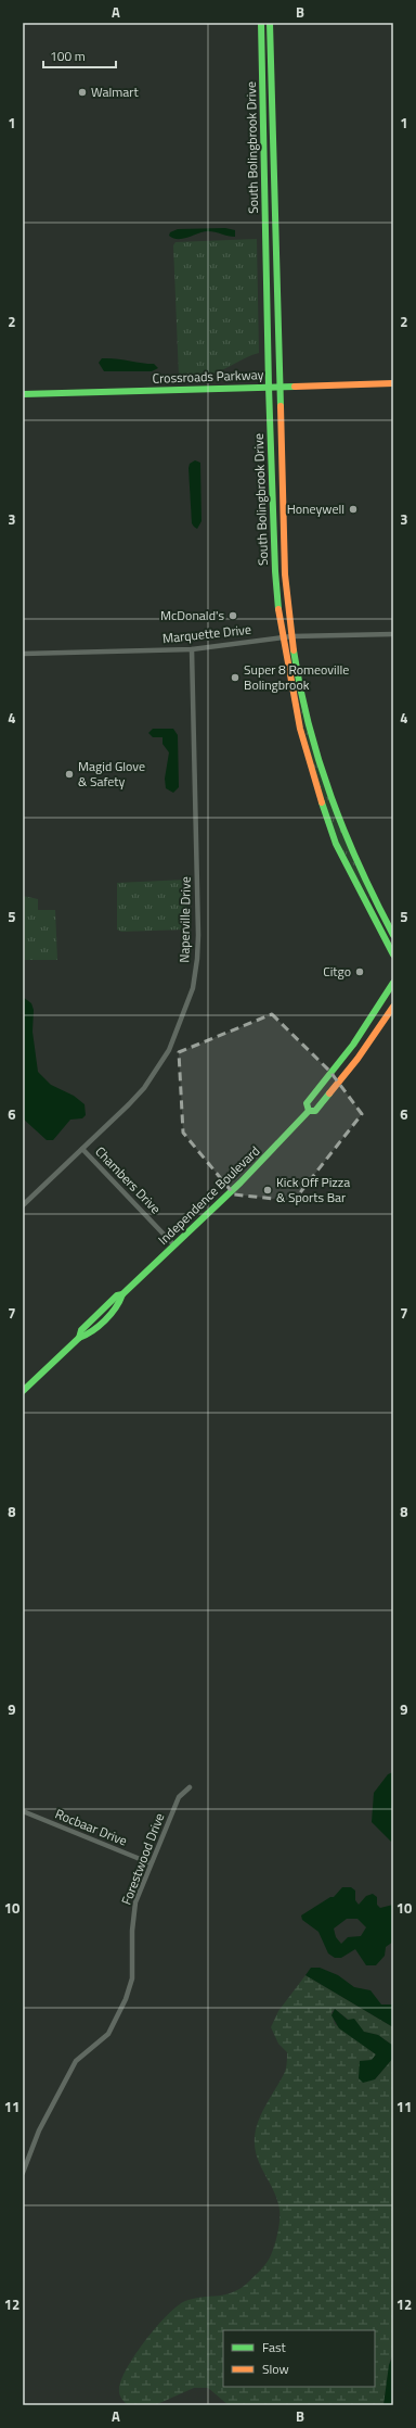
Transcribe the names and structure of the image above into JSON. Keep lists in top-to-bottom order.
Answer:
{
  "streets": {
    "main road": ["South Bolingbrook Drive", "Crossroads Parkway", "Independence Boulevard"],
    "street": [
      "Marquette Drive",
      "Naperville Drive",
      "Chambers Drive",
      "Rocbaar Drive",
      "Forestwood Drive"
    ]
  },
  "crossings": [
    ["South Bolingbrook Drive", "Crossroads Parkway"],
    ["South Bolingbrook Drive", "Marquette Drive"],
    ["Marquette Drive", "Naperville Drive"],
    ["Naperville Drive", "Chambers Drive"],
    ["Chambers Drive", "Independence Boulevard"],
    ["Rocbaar Drive", "Forestwood Drive"]
  ],
  "places": [
    "Walmart",
    "Honeywell",
    "McDonald's",
    "Super 8 Romeoville Bolingbrook",
    "Magid Glove & Safety",
    "Citgo",
    "Kick Off Pizza & Sports Bar"
  ],
  "legend": ["Fast", "Slow"],
  "scale_bar": "100 m",
  "grid": {
    "columns": ["A", "B"],
    "rows": [
      "1",
      "2",
      "3",
      "4",
      "5",
      "6",
      "7",
      "8",
      "9",
      "10",
      "11",
      "12"
    ]
  }
}
